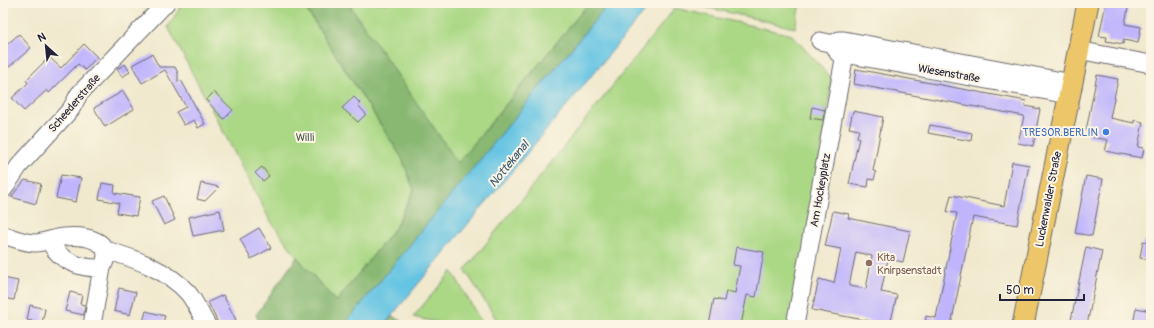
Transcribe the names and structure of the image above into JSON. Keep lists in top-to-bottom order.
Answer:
{
  "streets": {
    "main road": ["Luckenwalder Straße"],
    "street": ["Wiesenstraße", "Scheederstraße", "Am Hockeyplatz"]
  },
  "crossings": [
    ["Wiesenstraße", "Am Hockeyplatz"],
    ["Wiesenstraße", "Luckenwalder Straße"]
  ],
  "water": ["Nottekanal"],
  "parks": ["Willi"],
  "places": ["TRESOR.BERLIN", "Kita Knirpsenstadt"],
  "scale_bar": "50 m",
  "north": "top left"
}
